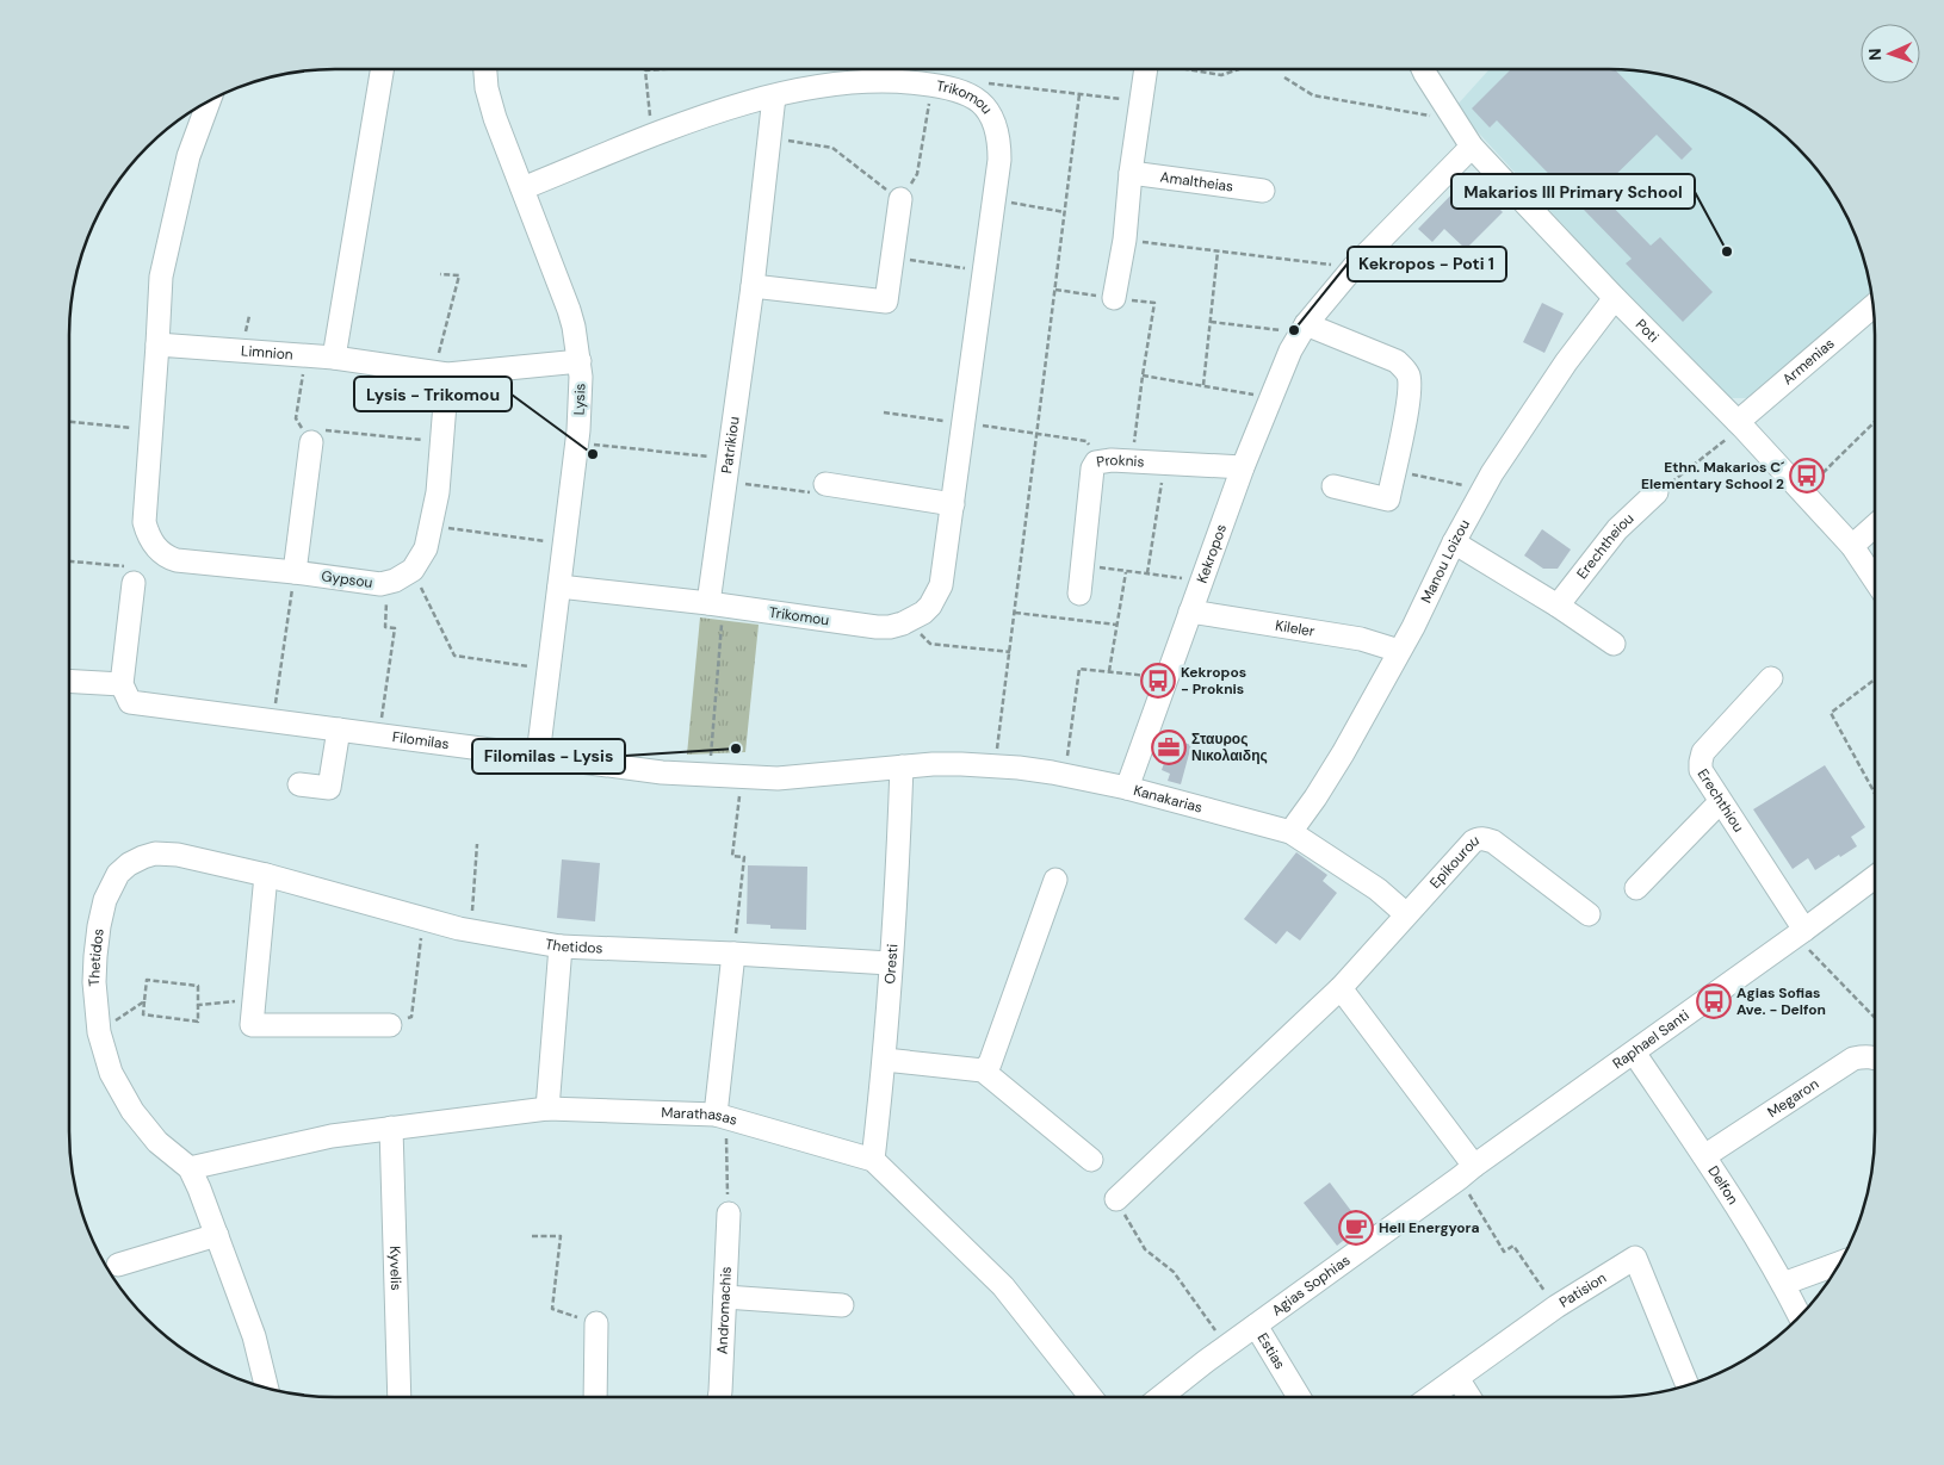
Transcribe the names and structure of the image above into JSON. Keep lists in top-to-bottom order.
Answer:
{
  "streets": {
    "street": [
      "Trikomou",
      "Amaltheias",
      "Poti",
      "Limnion",
      "Armenias",
      "Lysis",
      "Patrikiou",
      "Proknis",
      "Erechtheiou",
      "Kekropos",
      "Manou Loizou",
      "Gypsou",
      "Kileler",
      "Filomilas",
      "Kanakarias",
      "Erechthiou",
      "Epikourou",
      "Thetidos",
      "Oresti",
      "Raphael Santi",
      "Megaron",
      "Marathasas",
      "Delfon",
      "Kyvelis",
      "Agias Sophias",
      "Patision",
      "Andromachis",
      "Estias"
    ]
  },
  "crossings": [
    ["Trikomou", "Lysis"],
    ["Trikomou", "Patrikiou"],
    ["Poti", "Armenias"],
    ["Poti", "Kekropos"],
    ["Poti", "Manou Loizou"],
    ["Limnion", "Lysis"],
    ["Lysis", "Filomilas"],
    ["Proknis", "Kekropos"],
    ["Kekropos", "Kileler"],
    ["Kekropos", "Kanakarias"],
    ["Manou Loizou", "Kileler"],
    ["Manou Loizou", "Kanakarias"],
    ["Filomilas", "Kanakarias"],
    ["Filomilas", "Oresti"],
    ["Kanakarias", "Epikourou"],
    ["Kanakarias", "Oresti"],
    ["Erechthiou", "Raphael Santi"],
    ["Thetidos", "Oresti"],
    ["Thetidos", "Marathasas"],
    ["Oresti", "Marathasas"],
    ["Raphael Santi", "Delfon"],
    ["Raphael Santi", "Agias Sophias"],
    ["Megaron", "Delfon"],
    ["Marathasas", "Kyvelis"],
    ["Agias Sophias", "Estias"]
  ],
  "places": {
    "other": [
      "Makarios III Primary School",
      "Kekropos - Poti 1",
      "Lysis - Trikomou",
      "Filomilas - Lysis"
    ],
    "bus stop": ["Ethn. Makarios C´ Elementary School 2", "Kekropos - Proknis", "Agias Sofias Ave. - Delfon"],
    "office": ["Σταυρος Νικολαιδης"],
    "cafe": ["Hell Energyora"]
  },
  "north": "left"
}
